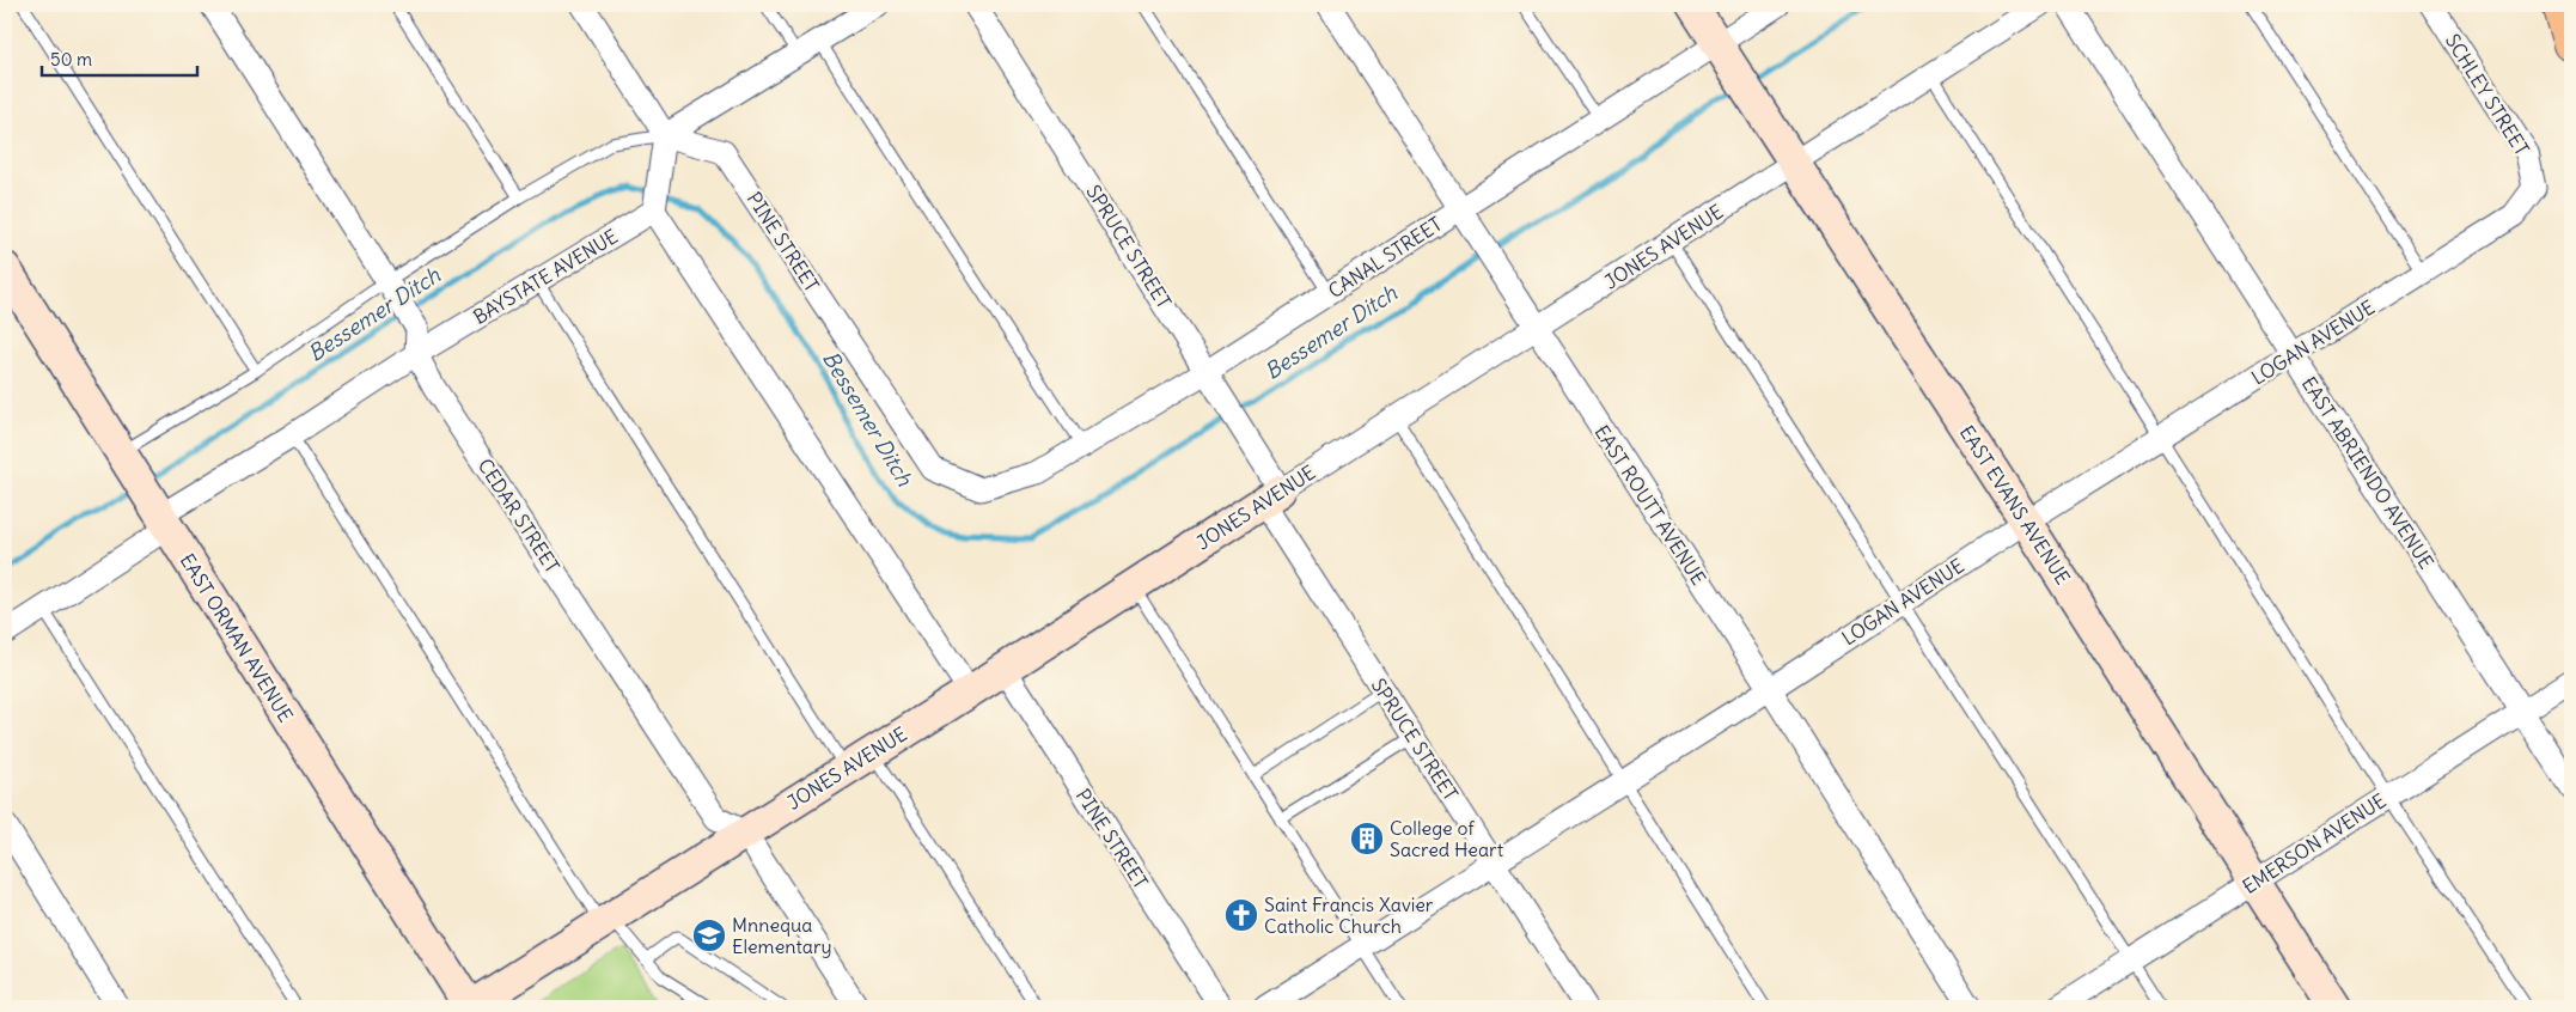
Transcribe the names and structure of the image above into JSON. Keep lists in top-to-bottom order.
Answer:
{
  "streets": {
    "street": [
      "SCHLEY STREET",
      "PINE STREET",
      "SPRUCE STREET",
      "JONES AVENUE",
      "CANAL STREET",
      "BAYSTATE AVENUE",
      "LOGAN AVENUE",
      "EAST ABRIENDO AVENUE",
      "EAST ROUTT AVENUE",
      "EAST EVANS AVENUE",
      "CEDAR STREET",
      "EAST ORMAN AVENUE",
      "EMERSON AVENUE"
    ]
  },
  "crossings": [
    ["SCHLEY STREET", "LOGAN AVENUE"],
    ["PINE STREET", "JONES AVENUE"],
    ["PINE STREET", "CANAL STREET"],
    ["SPRUCE STREET", "JONES AVENUE"],
    ["SPRUCE STREET", "CANAL STREET"],
    ["SPRUCE STREET", "LOGAN AVENUE"],
    ["JONES AVENUE", "EAST ROUTT AVENUE"],
    ["JONES AVENUE", "EAST EVANS AVENUE"],
    ["JONES AVENUE", "CEDAR STREET"],
    ["JONES AVENUE", "EAST ORMAN AVENUE"],
    ["CANAL STREET", "EAST ROUTT AVENUE"],
    ["CANAL STREET", "EAST EVANS AVENUE"],
    ["BAYSTATE AVENUE", "CEDAR STREET"],
    ["BAYSTATE AVENUE", "EAST ORMAN AVENUE"],
    ["LOGAN AVENUE", "EAST ABRIENDO AVENUE"],
    ["LOGAN AVENUE", "EAST ROUTT AVENUE"],
    ["LOGAN AVENUE", "EAST EVANS AVENUE"],
    ["EAST ABRIENDO AVENUE", "EMERSON AVENUE"],
    ["EAST EVANS AVENUE", "EMERSON AVENUE"]
  ],
  "water": ["Bessemer Ditch"],
  "places": {
    "building": ["College of Sacred Heart"],
    "church": ["Saint Francis Xavier Catholic Church"],
    "school or university": ["Mnnequa Elementary"]
  },
  "scale_bar": "50 m"
}
